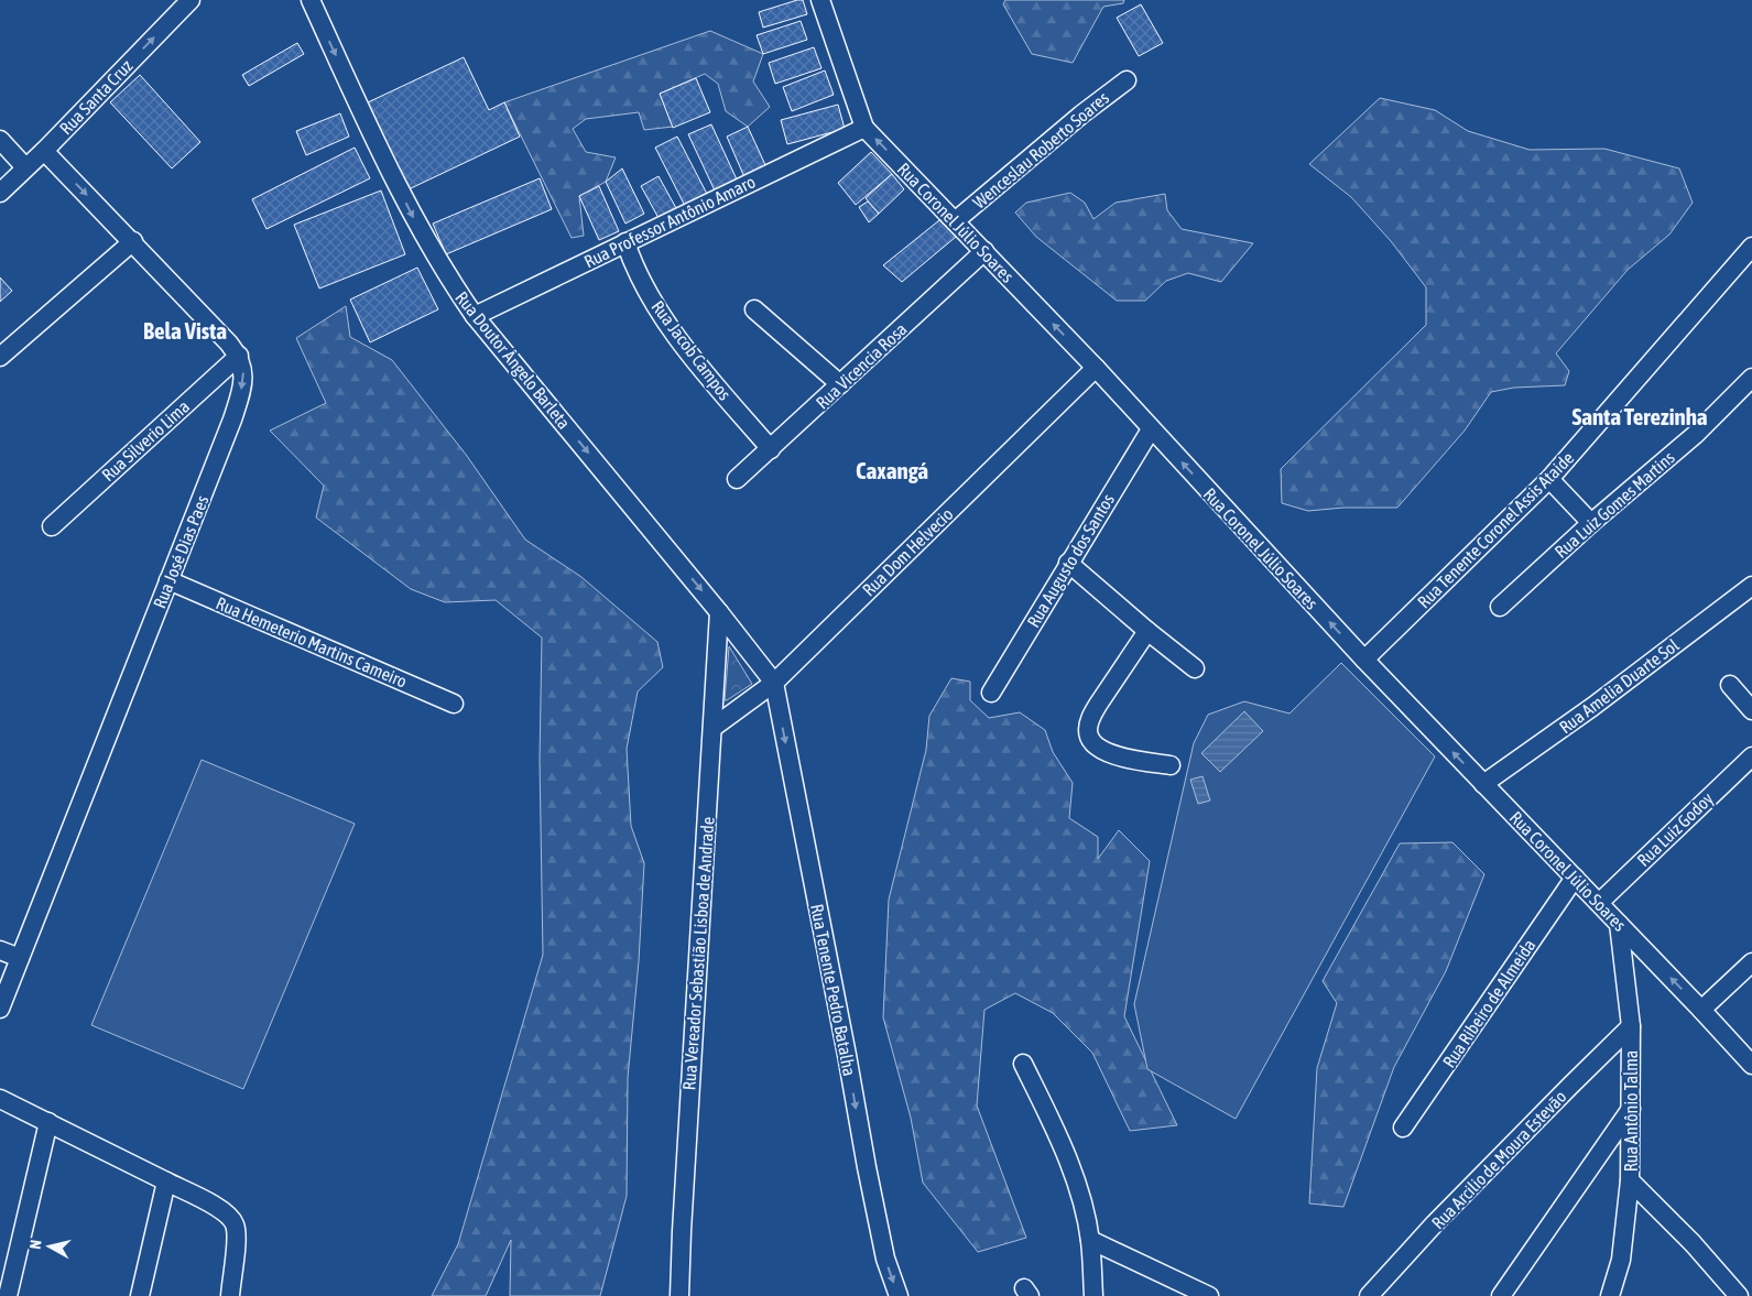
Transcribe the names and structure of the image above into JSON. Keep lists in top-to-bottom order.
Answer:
{
  "streets": {
    "street": [
      "Rua Santa Cruz",
      "Wenceslau Roberto Soares",
      "Rua Professor Antônio Amaro",
      "Rua Coronel Júlio Soares",
      "Rua Jacob Campos",
      "Rua Doutor Ângelo Barleta",
      "Rua Vicencia Rosa",
      "Rua Silverio Lima",
      "Rua Luiz Gomes Martins",
      "Rua Tenente Coronel Assis Ataide",
      "Rua José Dias Paes",
      "Rua Dom Helvecio",
      "Rua Augusto dos Santos",
      "Rua Hemeterio Martins Cameiro",
      "Rua Amelia Duarte Sol",
      "Rua Luiz Godoy",
      "Rua Vereador Sebastião Lisboa de Andrade",
      "Rua Tenente Pedro Batalha",
      "Rua Ribeiro de Almeida",
      "Rua Antônio Talma",
      "Rua Arcilio de Moura Estevão"
    ]
  },
  "crossings": [
    ["Wenceslau Roberto Soares", "Rua Coronel Júlio Soares"],
    ["Rua Professor Antônio Amaro", "Rua Coronel Júlio Soares"],
    ["Rua Professor Antônio Amaro", "Rua Jacob Campos"],
    ["Rua Professor Antônio Amaro", "Rua Doutor Ângelo Barleta"],
    ["Rua Coronel Júlio Soares", "Rua Vicencia Rosa"],
    ["Rua Coronel Júlio Soares", "Rua Tenente Coronel Assis Ataide"],
    ["Rua Coronel Júlio Soares", "Rua Dom Helvecio"],
    ["Rua Coronel Júlio Soares", "Rua Augusto dos Santos"],
    ["Rua Coronel Júlio Soares", "Rua Amelia Duarte Sol"],
    ["Rua Coronel Júlio Soares", "Rua Luiz Godoy"],
    ["Rua Coronel Júlio Soares", "Rua Ribeiro de Almeida"],
    ["Rua Coronel Júlio Soares", "Rua Antônio Talma"],
    ["Rua Jacob Campos", "Rua Vicencia Rosa"],
    ["Rua Doutor Ângelo Barleta", "Rua Dom Helvecio"],
    ["Rua Doutor Ângelo Barleta", "Rua Vereador Sebastião Lisboa de Andrade"],
    ["Rua Doutor Ângelo Barleta", "Rua Tenente Pedro Batalha"],
    ["Rua Silverio Lima", "Rua José Dias Paes"],
    ["Rua José Dias Paes", "Rua Hemeterio Martins Cameiro"],
    ["Rua Dom Helvecio", "Rua Vereador Sebastião Lisboa de Andrade"],
    ["Rua Dom Helvecio", "Rua Tenente Pedro Batalha"],
    ["Rua Antônio Talma", "Rua Arcilio de Moura Estevão"]
  ],
  "one_way": [
    "Rua Santa Cruz",
    "Rua Coronel Júlio Soares",
    "Rua Doutor Ângelo Barleta",
    "Rua Tenente Pedro Batalha"
  ],
  "districts": ["Bela Vista", "Santa Terezinha", "Caxangá"],
  "north": "left"
}
